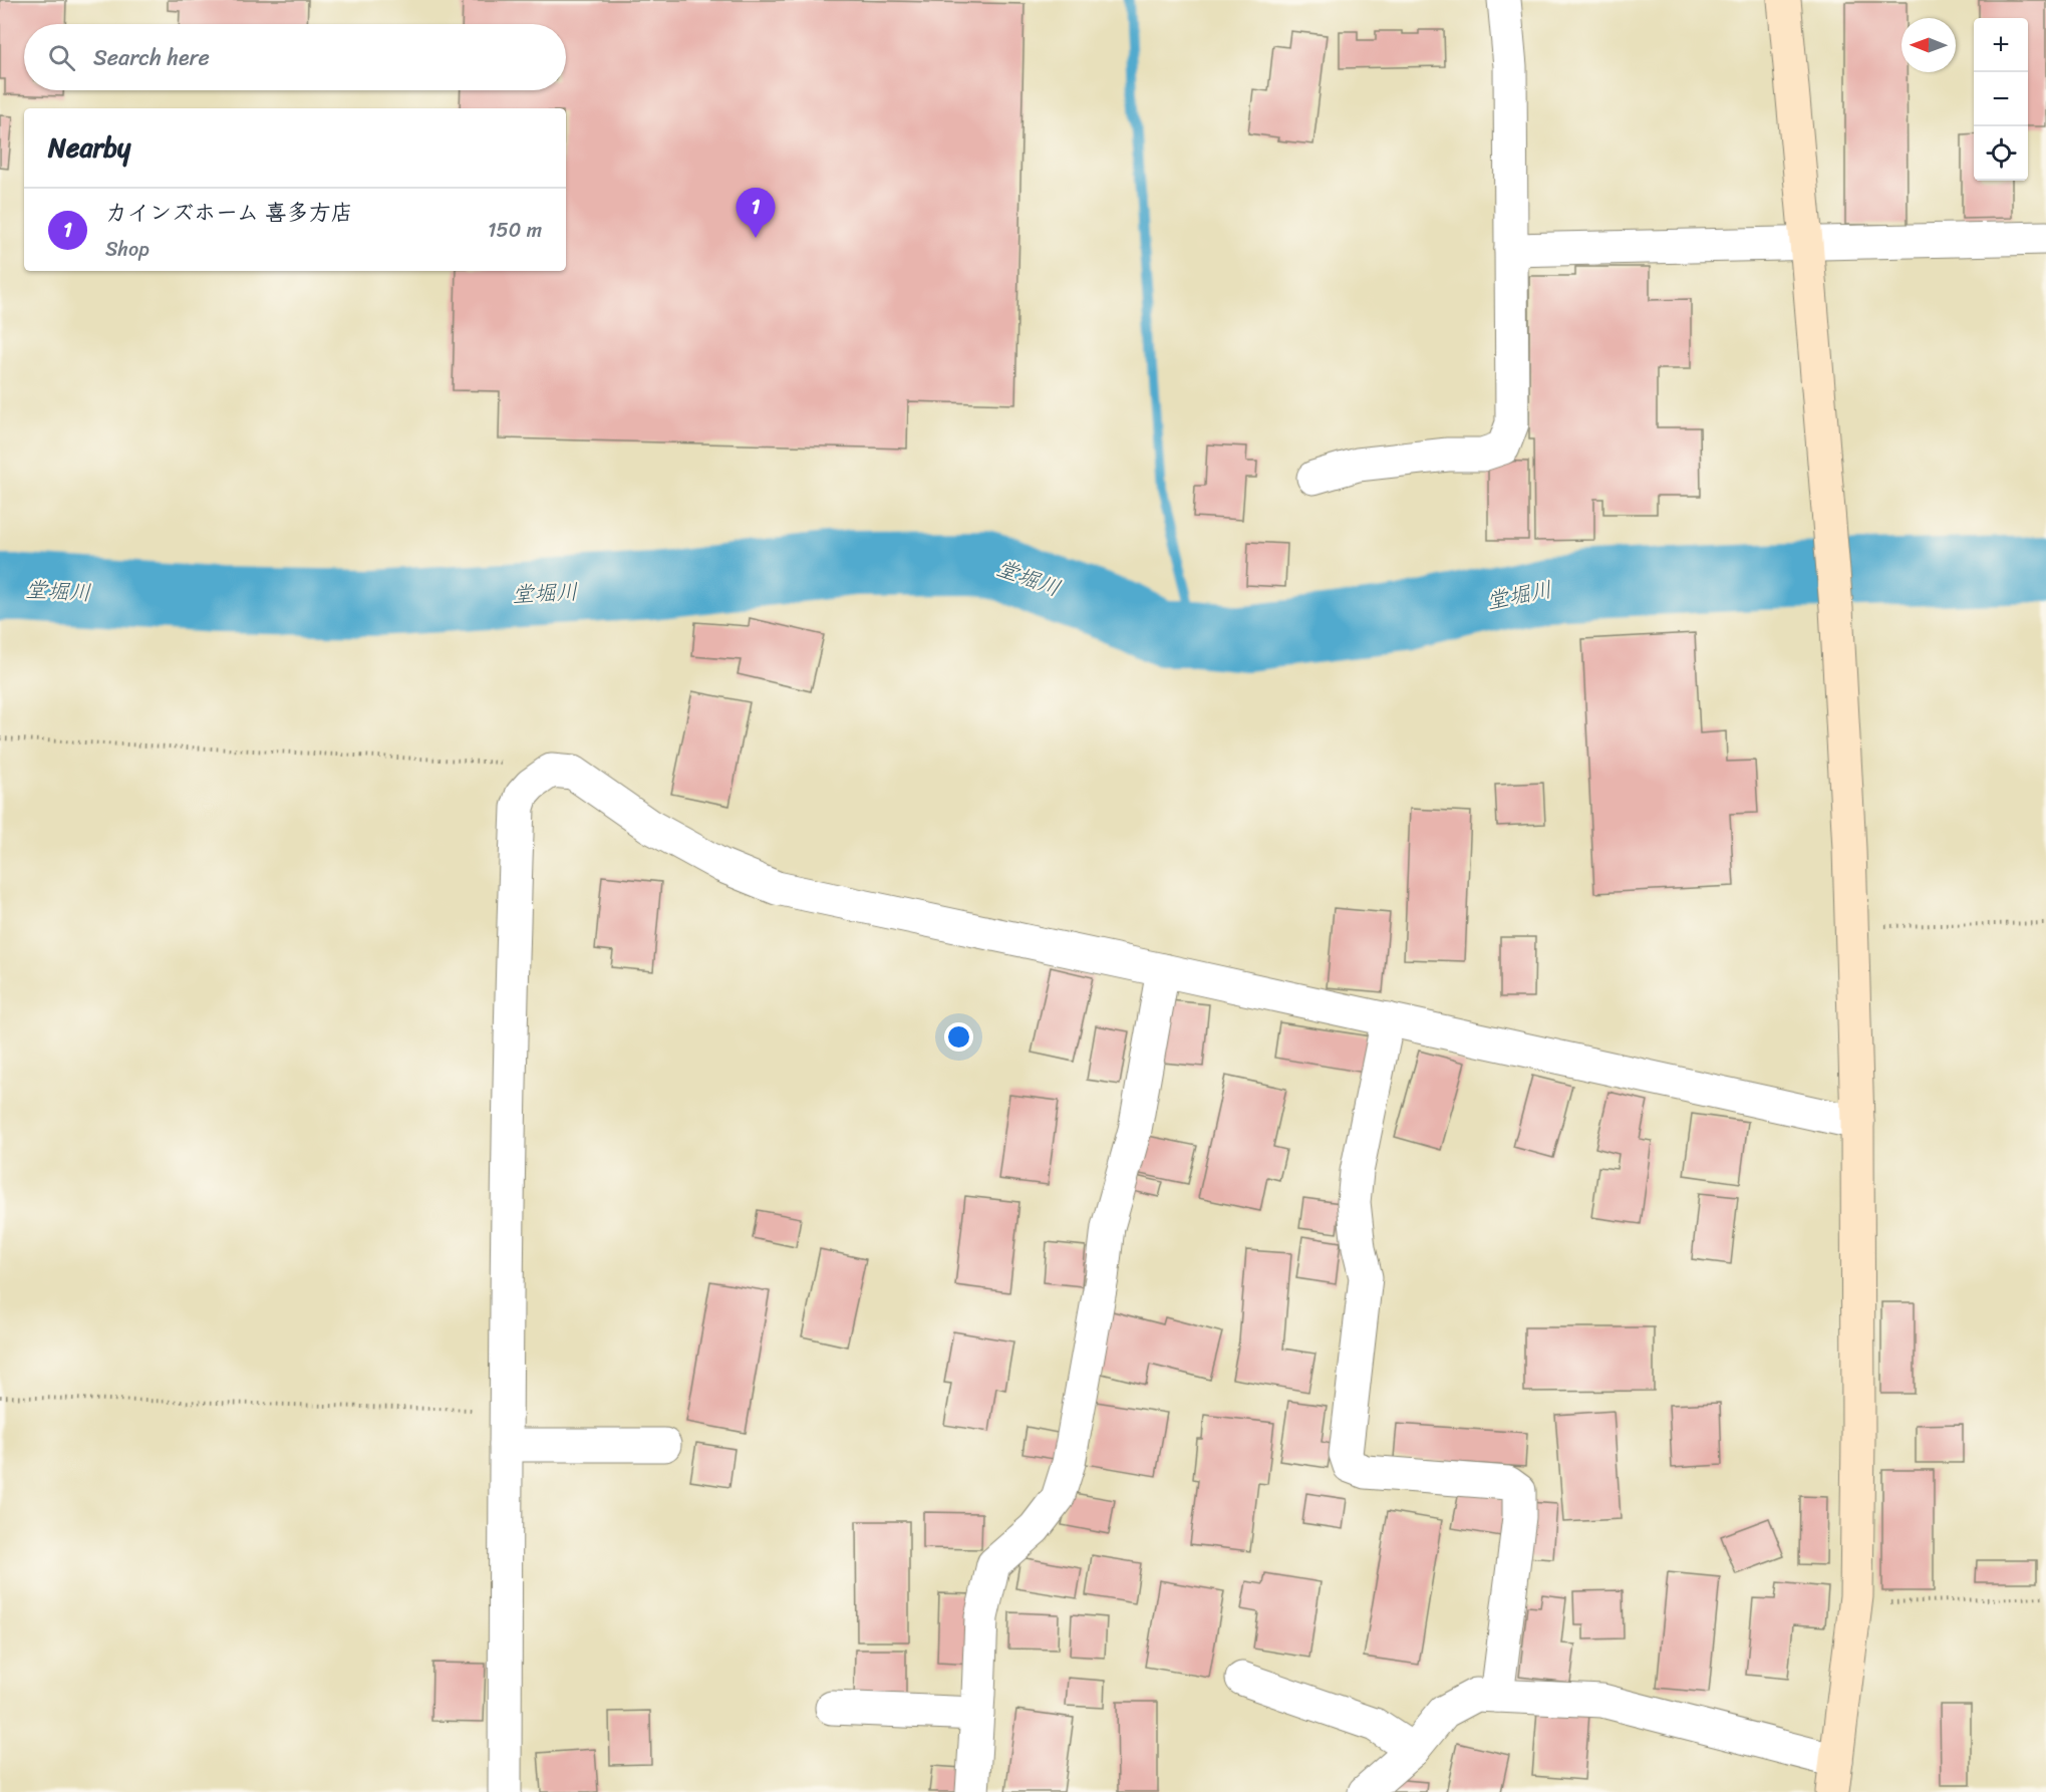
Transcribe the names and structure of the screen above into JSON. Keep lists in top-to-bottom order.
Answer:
{
  "water": ["堂堀川"],
  "north": "left",
  "page": {
    "map_buttons": ["+", "−"],
    "search": "Search here",
    "heading": "Nearby",
    "list": [
      {
        "mark": "1",
        "name": "カインズホーム 喜多方店",
        "note": "Shop",
        "value": "150 m"
      }
    ],
    "pins": "1"
  }
}
